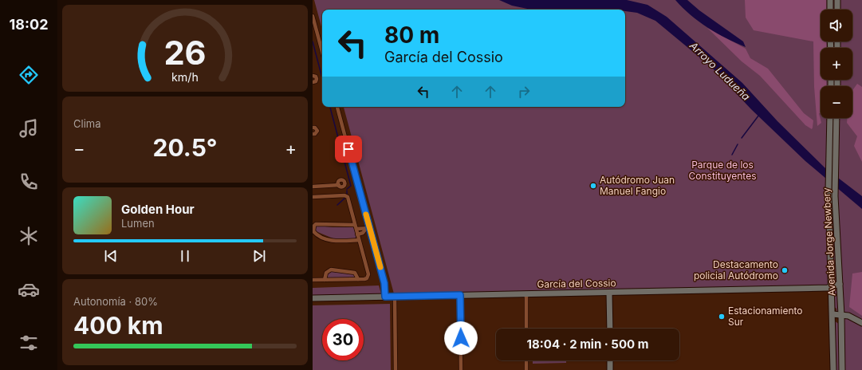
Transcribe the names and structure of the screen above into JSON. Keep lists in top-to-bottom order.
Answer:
{
  "streets": {
    "main road": ["Avenida Jorge Newbery", "García del Cossio"]
  },
  "crossings": [
    ["Avenida Jorge Newbery", "García del Cossio"]
  ],
  "water": ["Arroyo Ludueña"],
  "parks": ["Parque de los Constituyentes"],
  "places": ["Autódromo Juan Manuel Fangio", "Destacamento policial Autódromo", "Estacionamiento Sur"],
  "page": {
    "tabs": "18:02",
    "map_buttons": ["+", "−"],
    "turn": ["80 m", "García del Cossio"],
    "tile": [
      "Clima",
      ["Autonomía · 80%", "400 km"]
    ],
    "heat": ["−", "20.5°", "+"],
    "song": ["Golden Hour", "Lumen"],
    "limit": "30",
    "trip": "18:04 · 2 min · 500 m",
    "gauge": ["26", "km/h"]
  }
}
